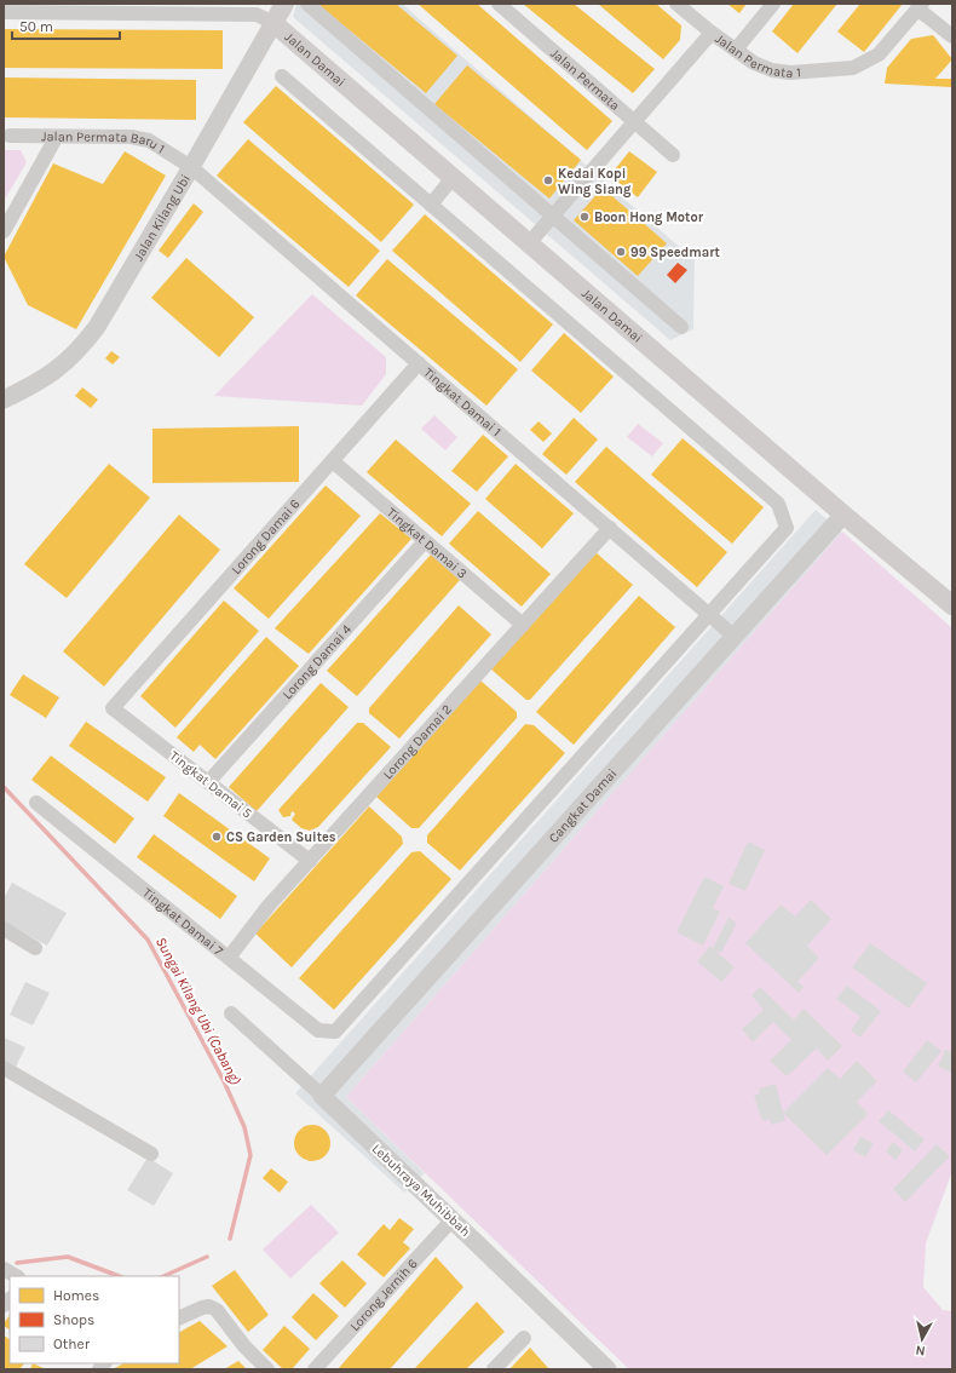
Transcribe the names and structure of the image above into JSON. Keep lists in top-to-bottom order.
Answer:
{
  "streets": {
    "main road": ["Jalan Damai", "Jalan Kilang Ubi"],
    "street": [
      "Jalan Permata 1",
      "Jalan Permata",
      "Jalan Permata Baru 1",
      "Tingkat Damai 1",
      "Lorong Damai 6",
      "Tingkat Damai 3",
      "Lorong Damai 4",
      "Lorong Damai 2",
      "Tingkat Damai 5",
      "Cangkat Damai",
      "Tingkat Damai 7",
      "Lebuhraya Muhibbah",
      "Lorong Jernih 6"
    ]
  },
  "crossings": [
    ["Jalan Damai", "Jalan Kilang Ubi"],
    ["Jalan Damai", "Cangkat Damai"],
    ["Jalan Permata Baru 1", "Jalan Kilang Ubi"],
    ["Jalan Permata Baru 1", "Tingkat Damai 1"],
    ["Jalan Kilang Ubi", "Tingkat Damai 1"],
    ["Tingkat Damai 1", "Lorong Damai 6"],
    ["Tingkat Damai 1", "Lorong Damai 2"],
    ["Tingkat Damai 1", "Cangkat Damai"],
    ["Tingkat Damai 1", "Tingkat Damai 7"],
    ["Lorong Damai 6", "Tingkat Damai 3"],
    ["Lorong Damai 6", "Tingkat Damai 5"],
    ["Tingkat Damai 3", "Lorong Damai 4"],
    ["Tingkat Damai 3", "Lorong Damai 2"],
    ["Lorong Damai 4", "Tingkat Damai 5"],
    ["Lorong Damai 2", "Tingkat Damai 5"],
    ["Lorong Damai 2", "Tingkat Damai 7"],
    ["Cangkat Damai", "Lebuhraya Muhibbah"],
    ["Lebuhraya Muhibbah", "Lorong Jernih 6"]
  ],
  "water": ["Sungai Kilang Ubi (Cabang)"],
  "places": [
    "Kedai Kopi Wing Siang",
    "Boon Hong Motor",
    "99 Speedmart",
    "CS Garden Suites"
  ],
  "legend": ["Homes", "Shops", "Other"],
  "scale_bar": "50 m",
  "north": "bottom"
}
